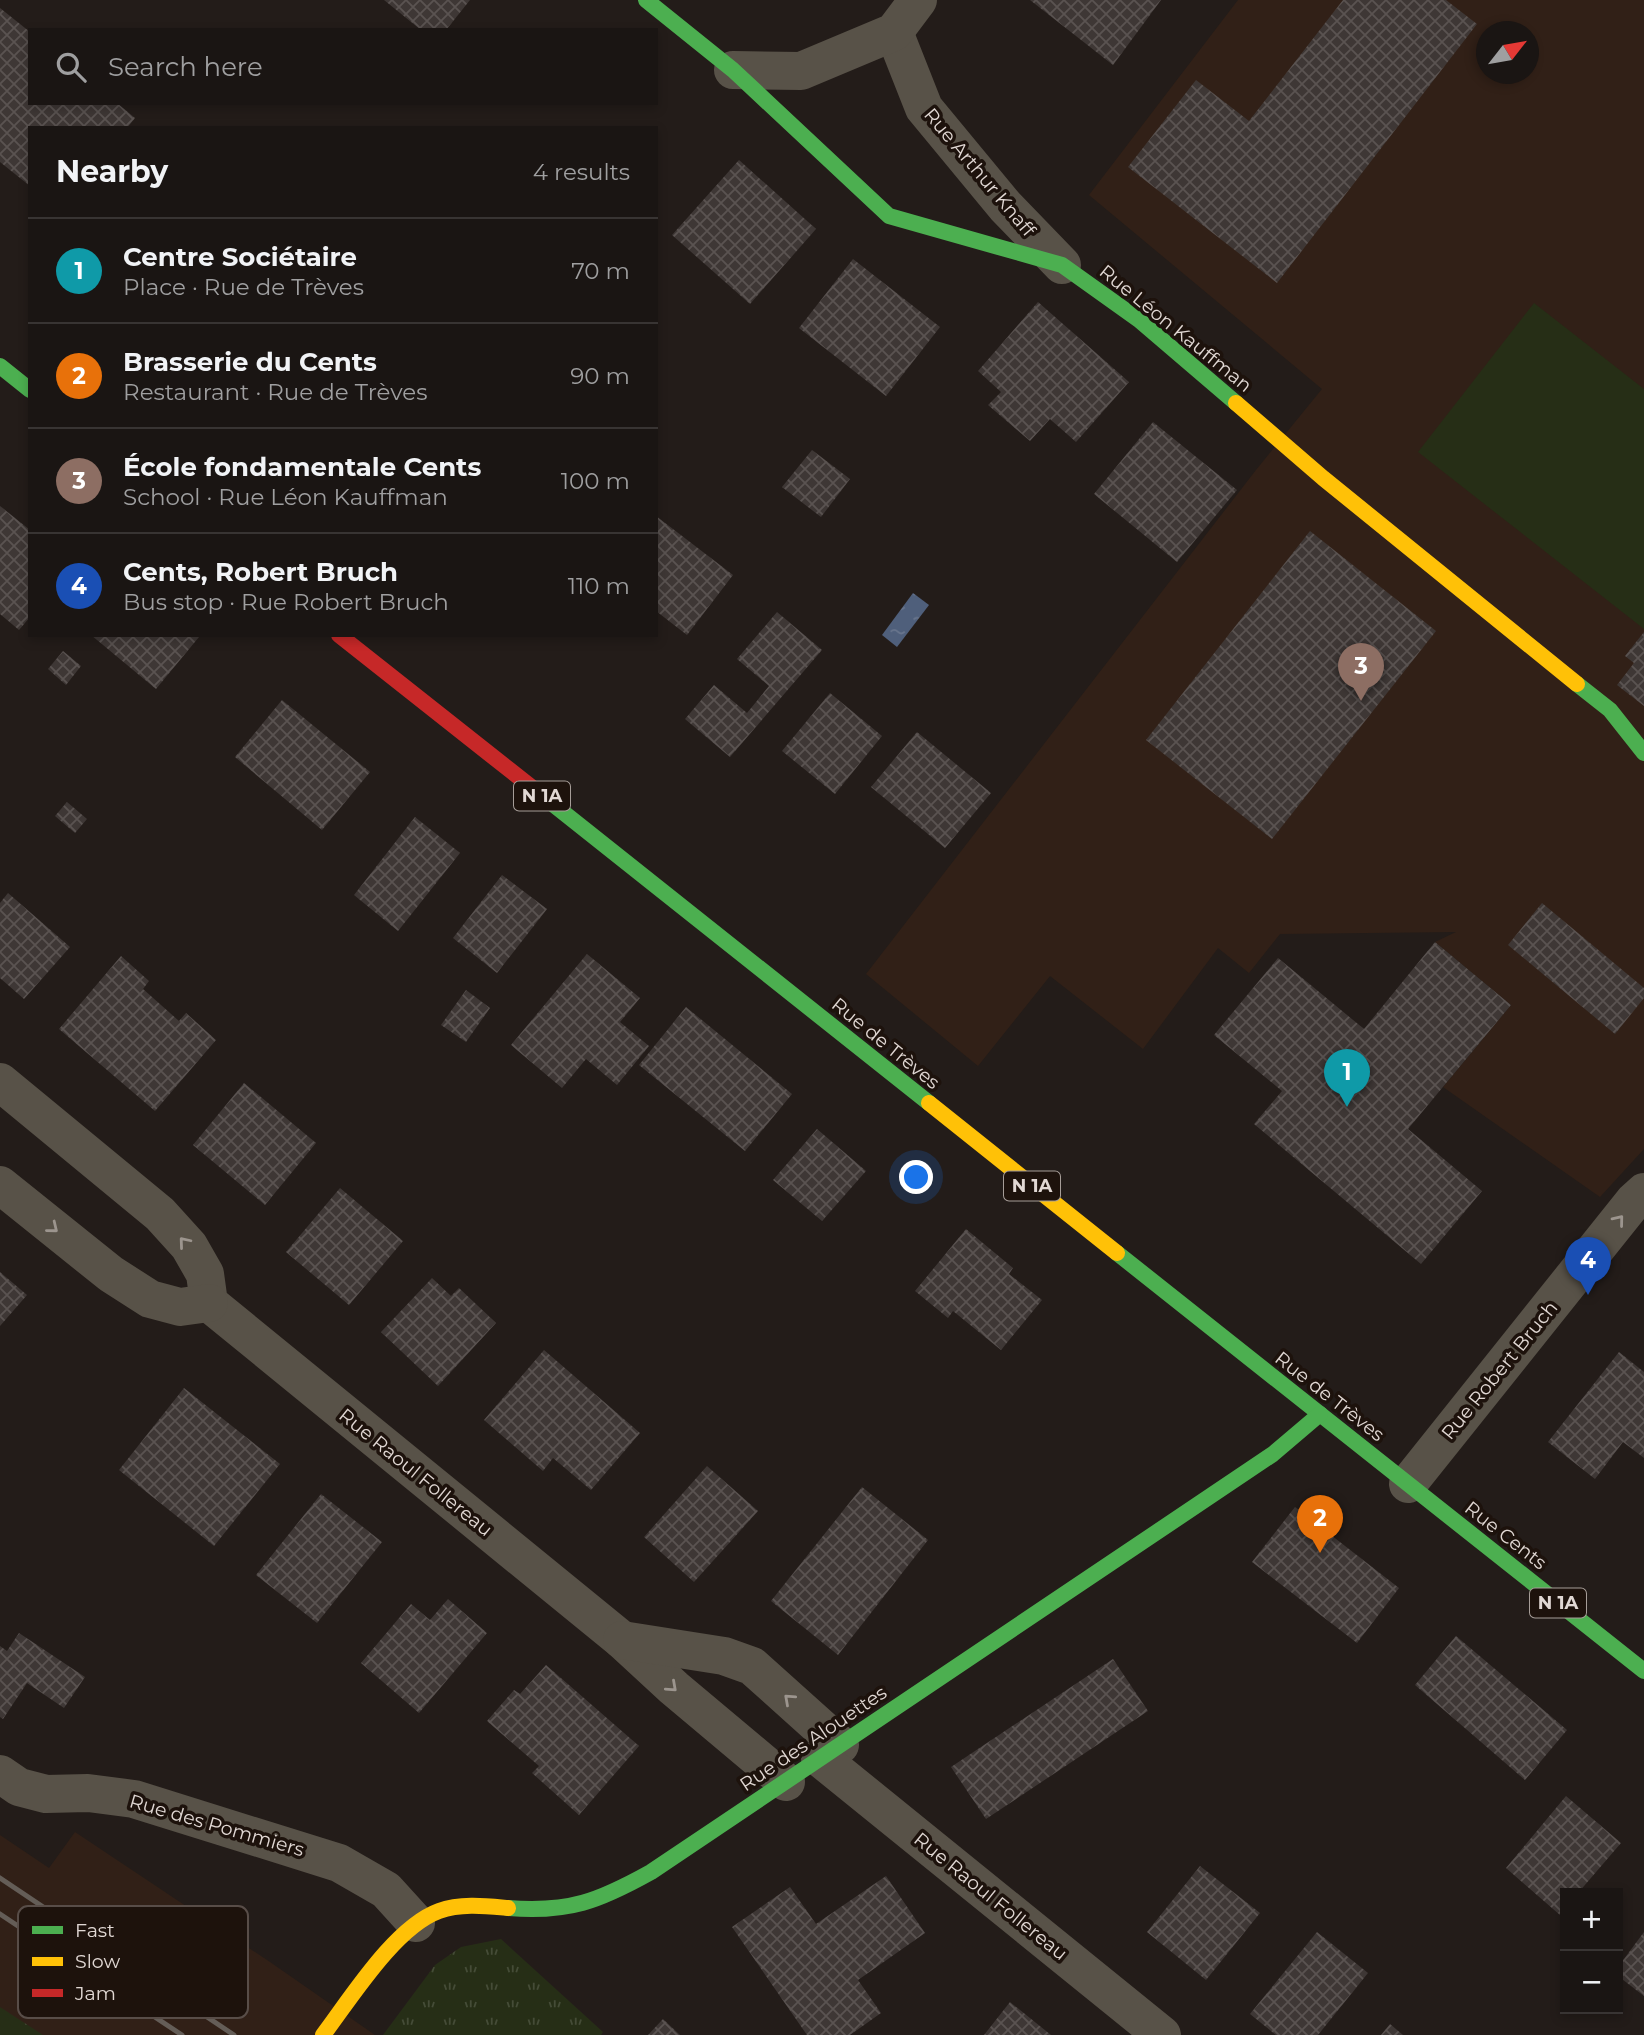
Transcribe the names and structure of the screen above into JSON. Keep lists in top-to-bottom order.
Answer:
{
  "streets": {
    "main road": [
      "Rue Léon Kauffman",
      "N 1A",
      "Rue de Trèves",
      "Rue Cents",
      "Rue des Alouettes"
    ],
    "street": [
      "Rue Arthur Knaff",
      "Rue Robert Bruch",
      "Rue Raoul Follereau",
      "Rue des Pommiers"
    ]
  },
  "crossings": [
    ["Rue Arthur Knaff", "Rue Léon Kauffman"],
    ["Rue de Trèves", "Rue Robert Bruch"],
    ["Rue de Trèves", "Rue Cents"],
    ["Rue de Trèves", "Rue des Alouettes"],
    ["Rue Robert Bruch", "Rue Cents"],
    ["Rue Raoul Follereau", "Rue des Alouettes"],
    ["Rue des Alouettes", "Rue des Pommiers"]
  ],
  "one_way": ["Rue Robert Bruch"],
  "legend": ["Fast", "Slow", "Jam"],
  "north": "top right",
  "page": {
    "search": "Search here",
    "heading": ["Nearby", "4 results"],
    "list": [
      {
        "mark": "1",
        "name": "Centre Sociétaire",
        "note": "Place · Rue de Trèves",
        "value": "70 m"
      },
      {
        "mark": "2",
        "name": "Brasserie du Cents",
        "note": "Restaurant · Rue de Trèves",
        "value": "90 m"
      },
      {
        "mark": "3",
        "name": "École fondamentale Cents",
        "note": "School · Rue Léon Kauffman",
        "value": "100 m"
      },
      {
        "mark": "4",
        "name": "Cents, Robert Bruch",
        "note": "Bus stop · Rue Robert Bruch",
        "value": "110 m"
      }
    ],
    "pins": [
      "3",
      "1",
      "4",
      "2"
    ],
    "map_buttons": ["+", "−"]
  }
}
